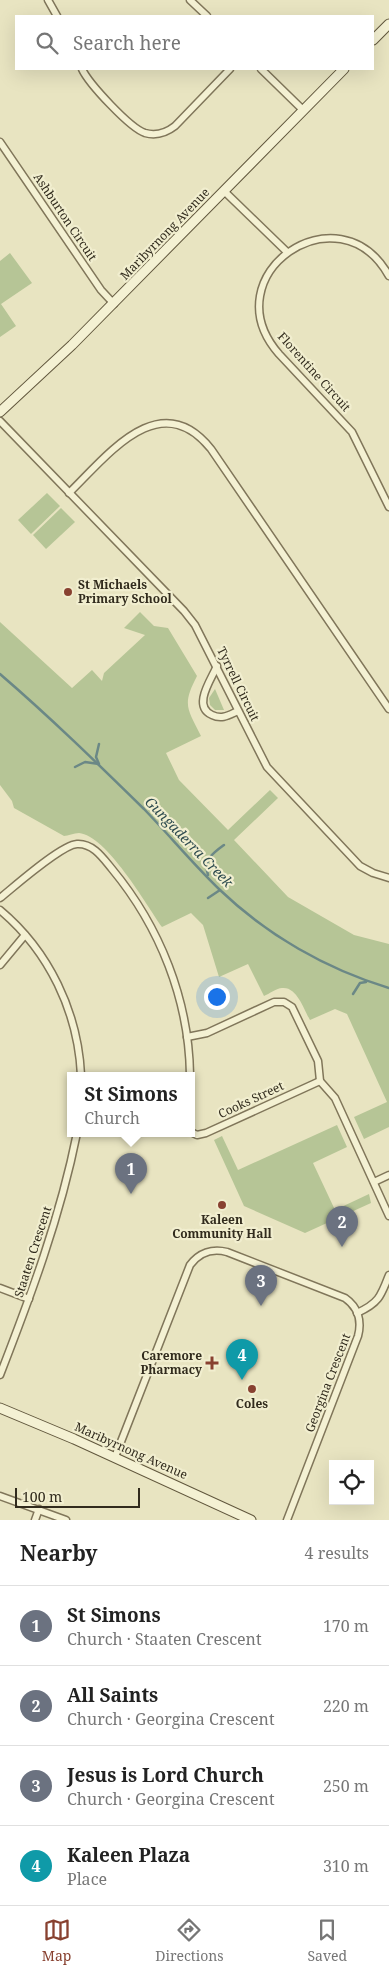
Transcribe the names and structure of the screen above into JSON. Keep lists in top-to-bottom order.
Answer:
{
  "streets": {
    "street": [
      "Ashburton Circuit",
      "Maribyrnong Avenue",
      "Florentine Circuit",
      "Tyrrell Circuit",
      "Cooks Street",
      "Staaten Crescent",
      "Georgina Crescent"
    ]
  },
  "crossings": [
    ["Ashburton Circuit", "Maribyrnong Avenue"]
  ],
  "water": ["Gungaderra Creek"],
  "places": {
    "other": ["St Michaels Primary School", "Kaleen Community Hall", "Coles"],
    "health": ["Caremore Pharmacy"]
  },
  "scale_bar": "100 m",
  "page": {
    "search": "Search here",
    "popup": ["St Simons", "Church"],
    "pins": [
      "1",
      "2",
      "3",
      "4"
    ],
    "scale": "100 m",
    "heading": ["Nearby", "4 results"],
    "list": [
      {
        "mark": "1",
        "name": "St Simons",
        "note": "Church · Staaten Crescent",
        "value": "170 m"
      },
      {
        "mark": "2",
        "name": "All Saints",
        "note": "Church · Georgina Crescent",
        "value": "220 m"
      },
      {
        "mark": "3",
        "name": "Jesus is Lord Church",
        "note": "Church · Georgina Crescent",
        "value": "250 m"
      },
      {
        "mark": "4",
        "name": "Kaleen Plaza",
        "note": "Place",
        "value": "310 m"
      }
    ],
    "nav": ["Map", "Directions", "Saved"]
  }
}
